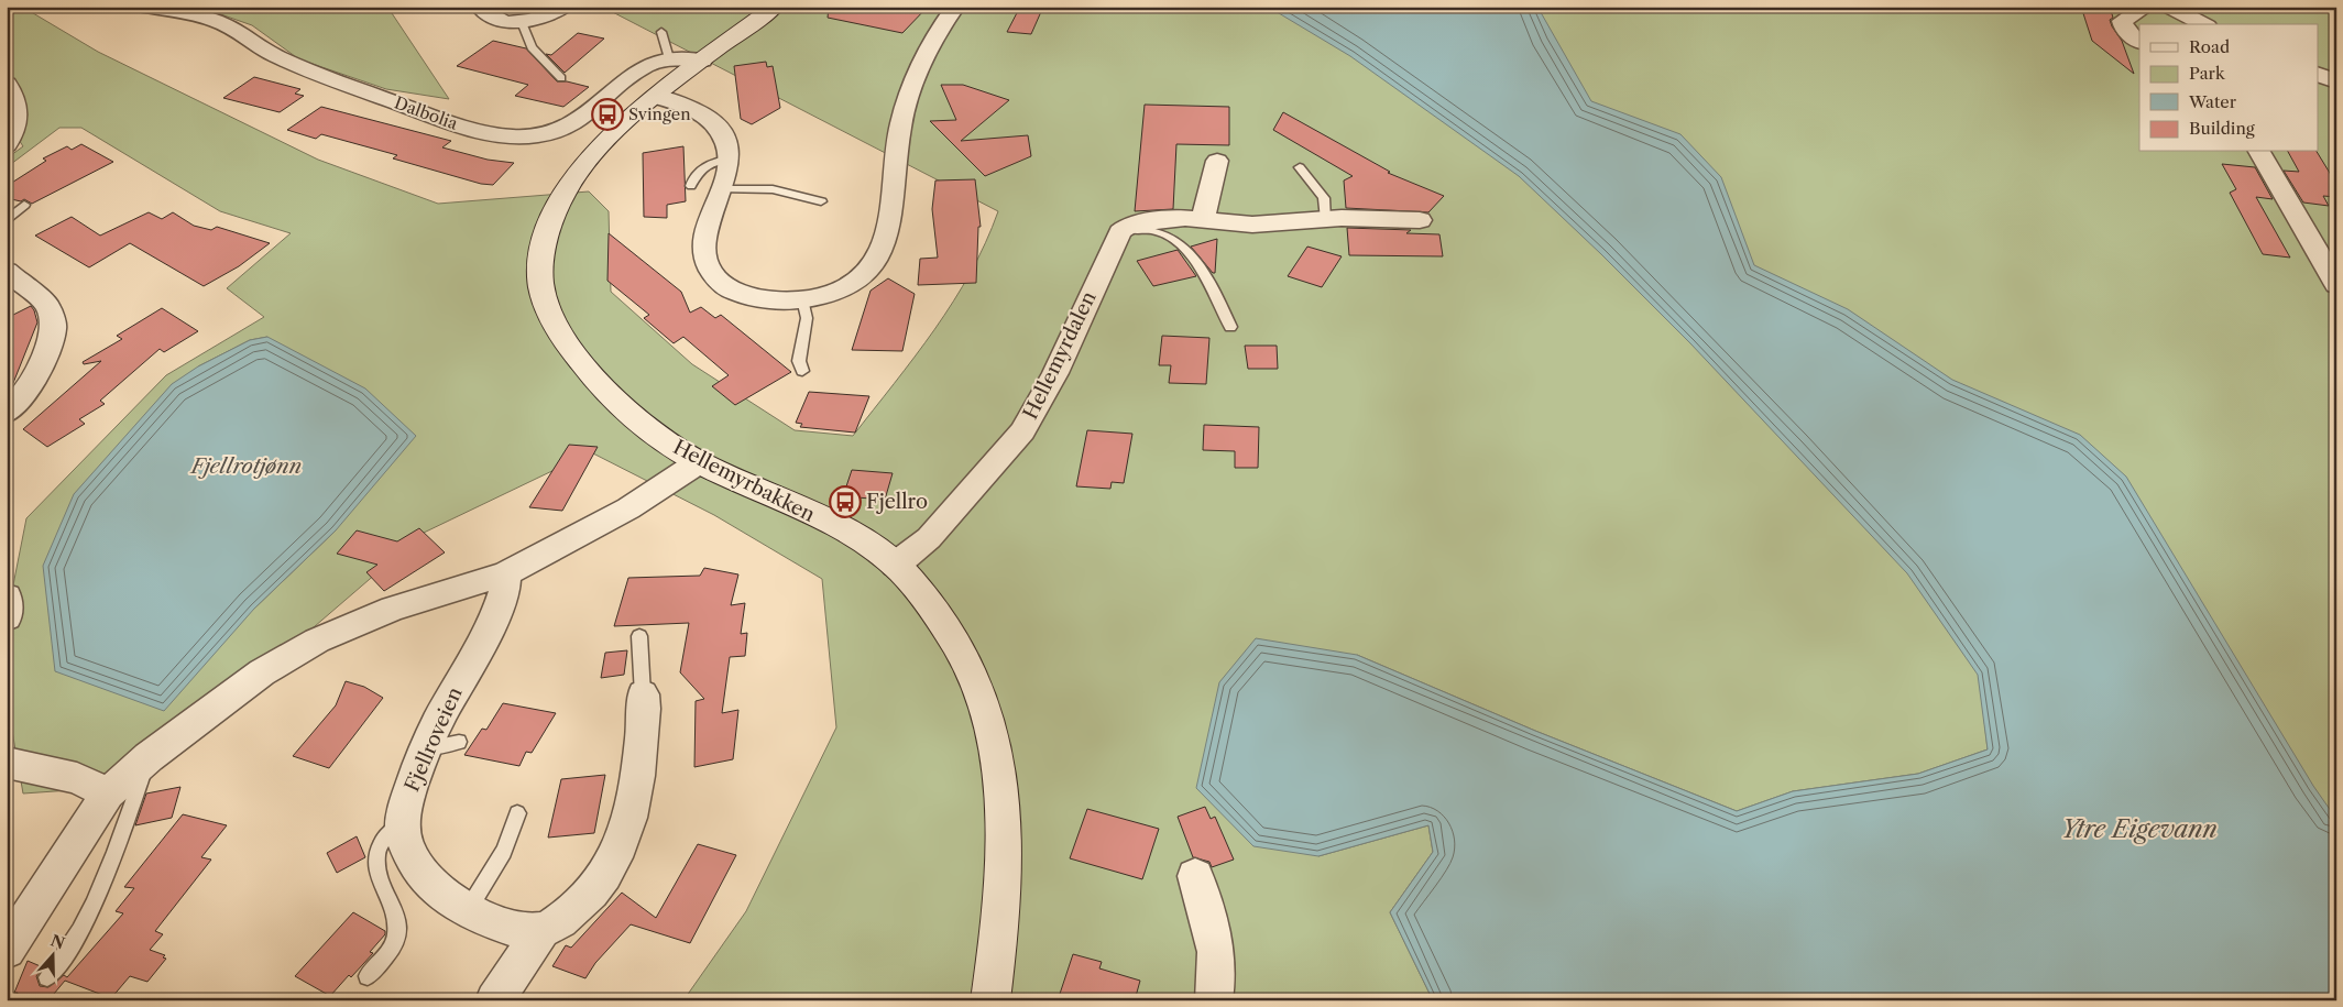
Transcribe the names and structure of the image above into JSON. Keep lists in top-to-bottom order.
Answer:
{
  "streets": {
    "street": [
      "Dalbolia",
      "Hellemyrdalen",
      "Hellemyrbakken",
      "Fjellroveien"
    ]
  },
  "crossings": [
    ["Dalbolia", "Hellemyrbakken"],
    ["Hellemyrdalen", "Hellemyrbakken"]
  ],
  "water": ["Fjellrotjønn", "Ytre Eigevann"],
  "places": {
    "bus stop": ["Svingen", "Fjellro"]
  },
  "legend": [
    "Road",
    "Park",
    "Water",
    "Building"
  ],
  "north": "top"
}
